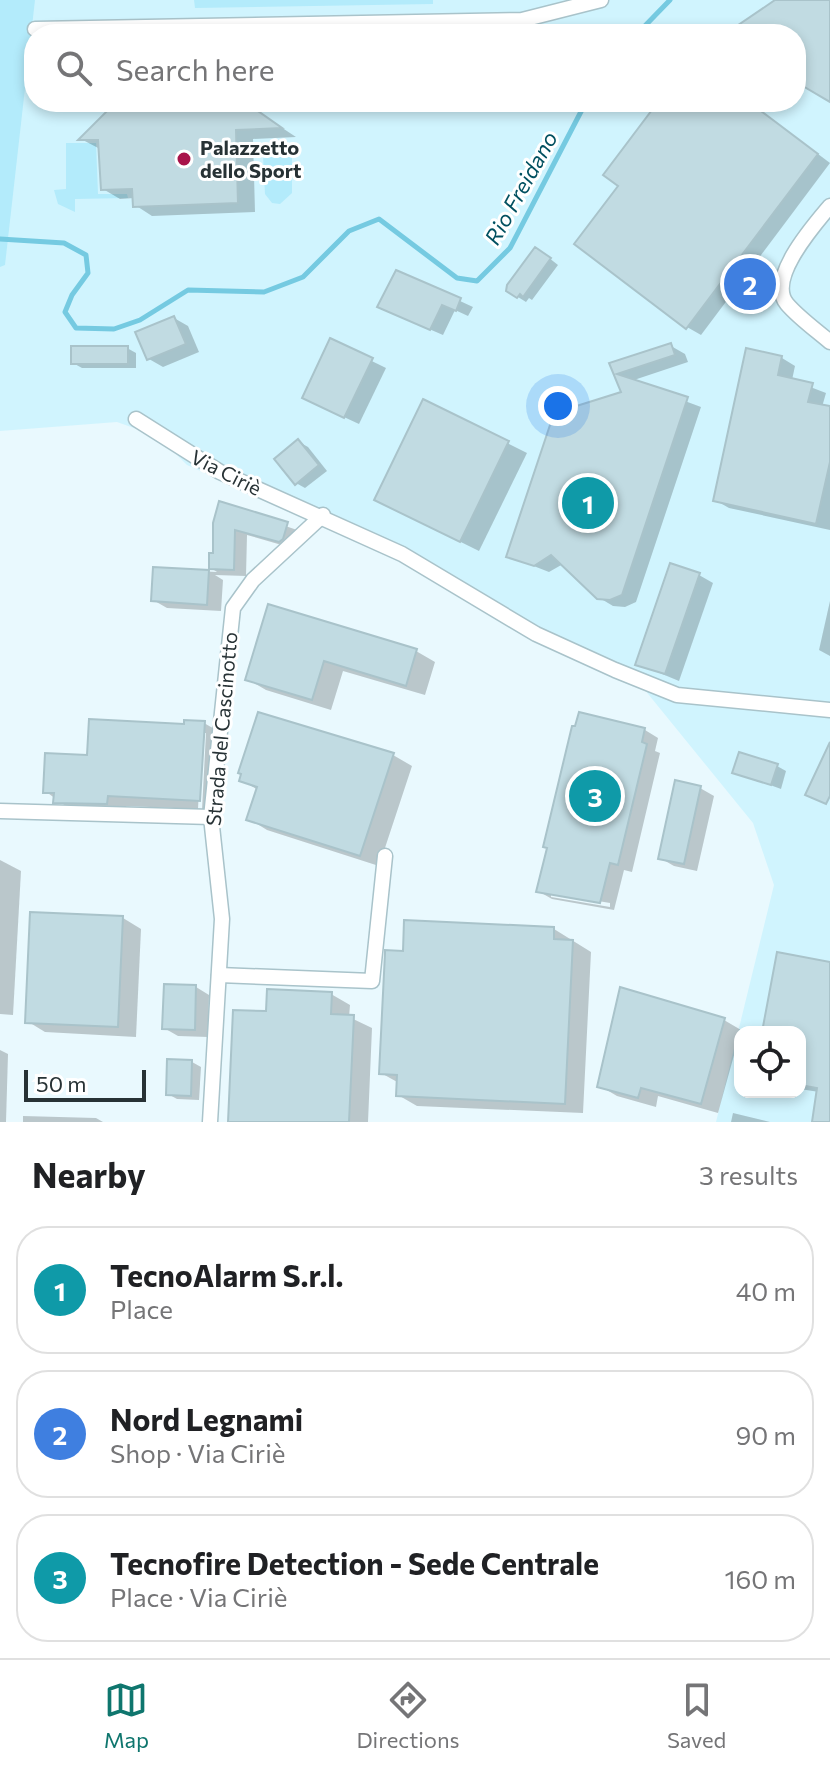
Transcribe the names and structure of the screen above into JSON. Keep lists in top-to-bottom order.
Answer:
{
  "streets": {
    "street": ["Via Ciriè", "Strada del Cascinotto"]
  },
  "crossings": [
    ["Via Ciriè", "Strada del Cascinotto"]
  ],
  "water": ["Rio Freidano"],
  "places": ["Palazzetto dello Sport"],
  "scale_bar": "50 m",
  "page": {
    "search": "Search here",
    "pins": ["2", "1", "3"],
    "scale": "50 m",
    "heading": ["Nearby", "3 results"],
    "list": [
      {
        "mark": "1",
        "name": "TecnoAlarm S.r.l.",
        "note": "Place",
        "value": "40 m"
      },
      {
        "mark": "2",
        "name": "Nord Legnami",
        "note": "Shop · Via Ciriè",
        "value": "90 m"
      },
      {
        "mark": "3",
        "name": "Tecnofire Detection - Sede Centrale",
        "note": "Place · Via Ciriè",
        "value": "160 m"
      }
    ],
    "nav": ["Map", "Directions", "Saved"]
  }
}
